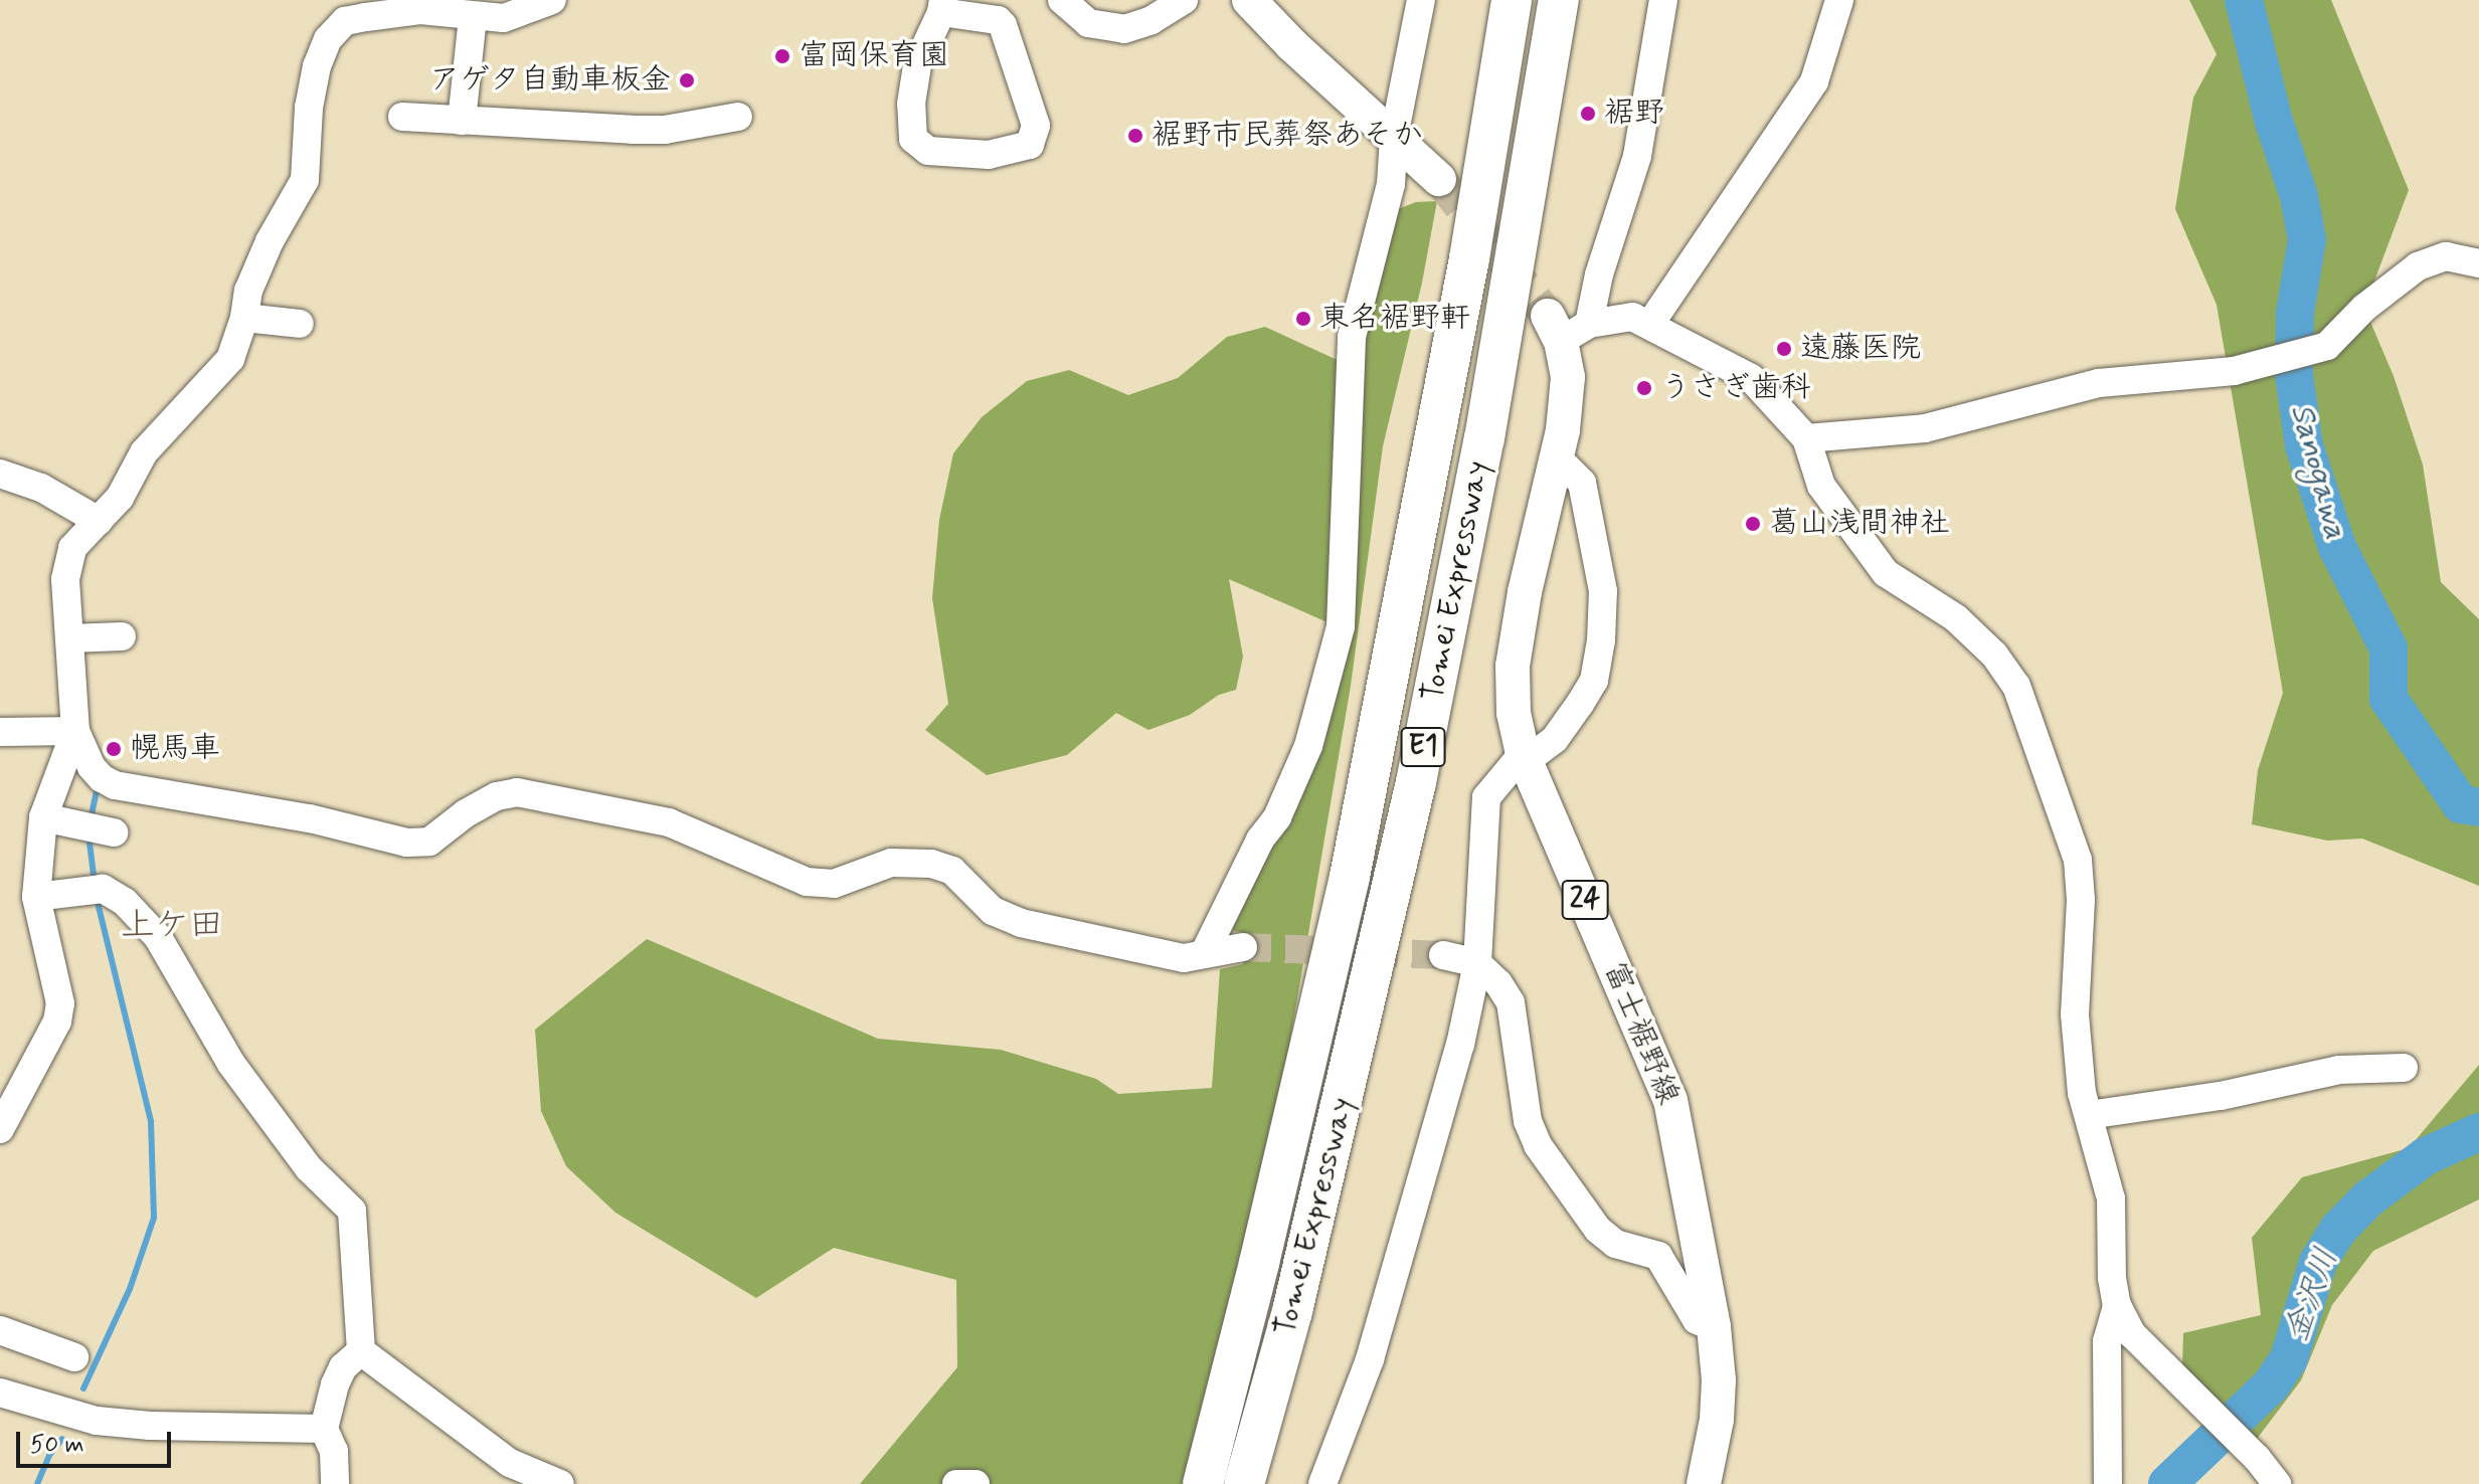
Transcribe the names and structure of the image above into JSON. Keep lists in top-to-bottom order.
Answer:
{
  "streets": {
    "highway": ["Tomei Expressway", "E1"],
    "main road": ["24", "富士裾野線"]
  },
  "districts": ["上ケ田"],
  "water": ["Sanogawa", "金沢川"],
  "places": [
    "富岡保育園",
    "アゲタ自動車板金",
    "裾野",
    "裾野市民葬祭あそか",
    "東名裾野軒",
    "遠藤医院",
    "うさぎ歯科",
    "葛山浅間神社",
    "幌馬車"
  ],
  "scale_bar": "50 m"
}
